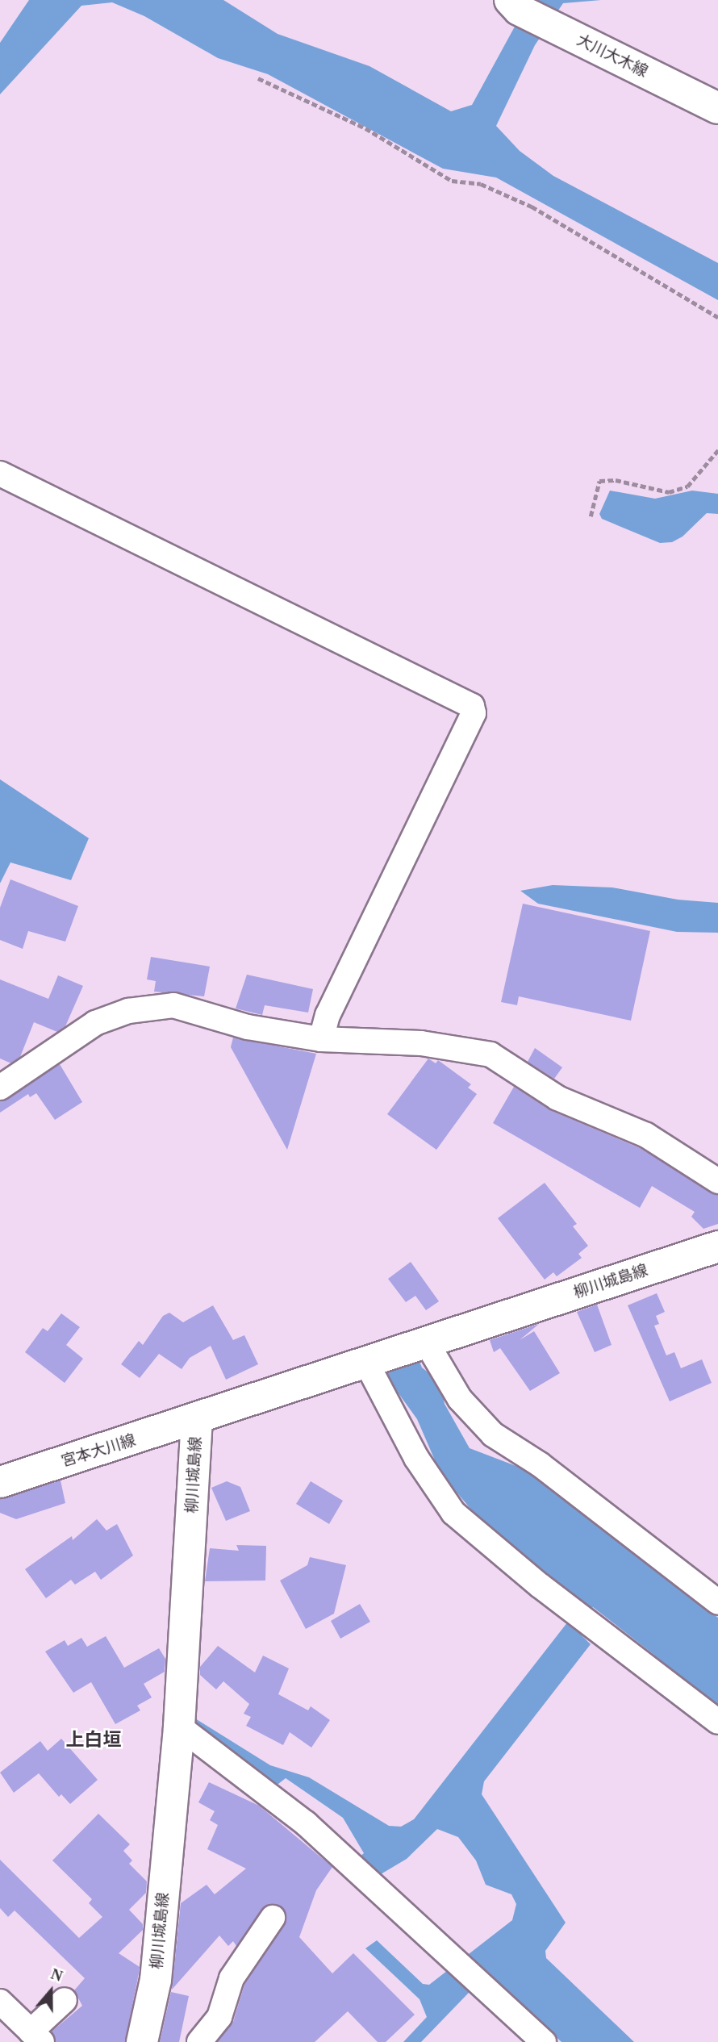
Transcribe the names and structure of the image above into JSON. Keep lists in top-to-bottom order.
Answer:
{
  "streets": {
    "main road": ["大川大木線", "柳川城島線", "宮本大川線"]
  },
  "crossings": [
    ["柳川城島線", "宮本大川線"]
  ],
  "districts": ["上白垣"],
  "north": "top"
}
